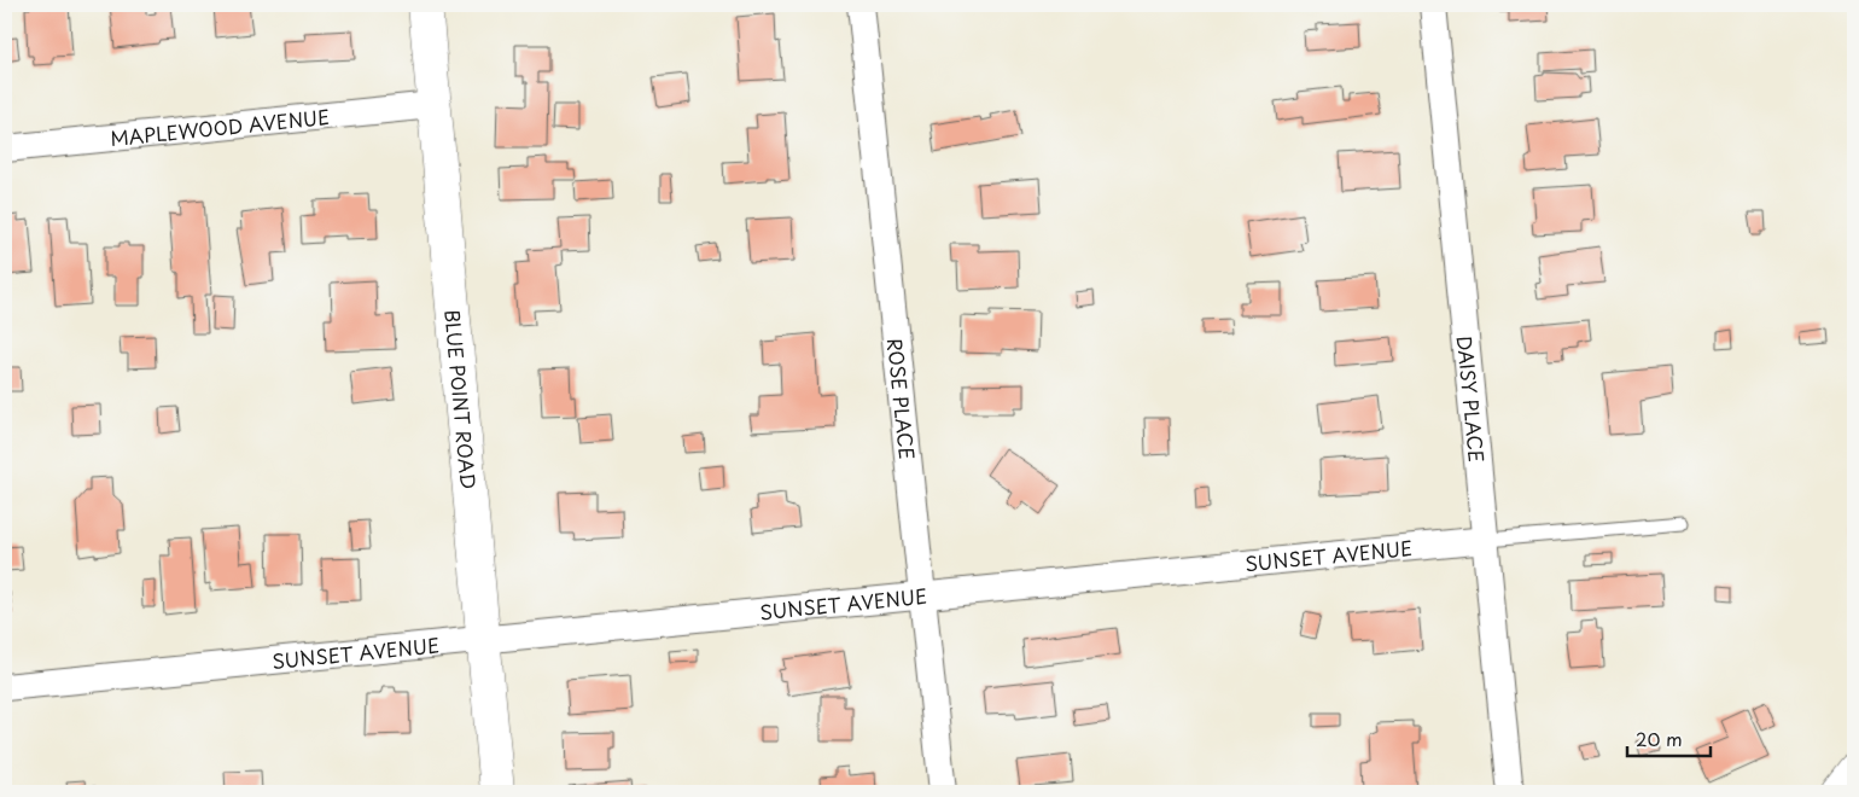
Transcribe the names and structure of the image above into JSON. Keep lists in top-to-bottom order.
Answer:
{
  "streets": {
    "street": [
      "MAPLEWOOD AVENUE",
      "BLUE POINT ROAD",
      "ROSE PLACE",
      "DAISY PLACE",
      "SUNSET AVENUE"
    ]
  },
  "crossings": [
    ["MAPLEWOOD AVENUE", "BLUE POINT ROAD"],
    ["BLUE POINT ROAD", "SUNSET AVENUE"],
    ["ROSE PLACE", "SUNSET AVENUE"],
    ["DAISY PLACE", "SUNSET AVENUE"]
  ],
  "scale_bar": "20 m"
}
